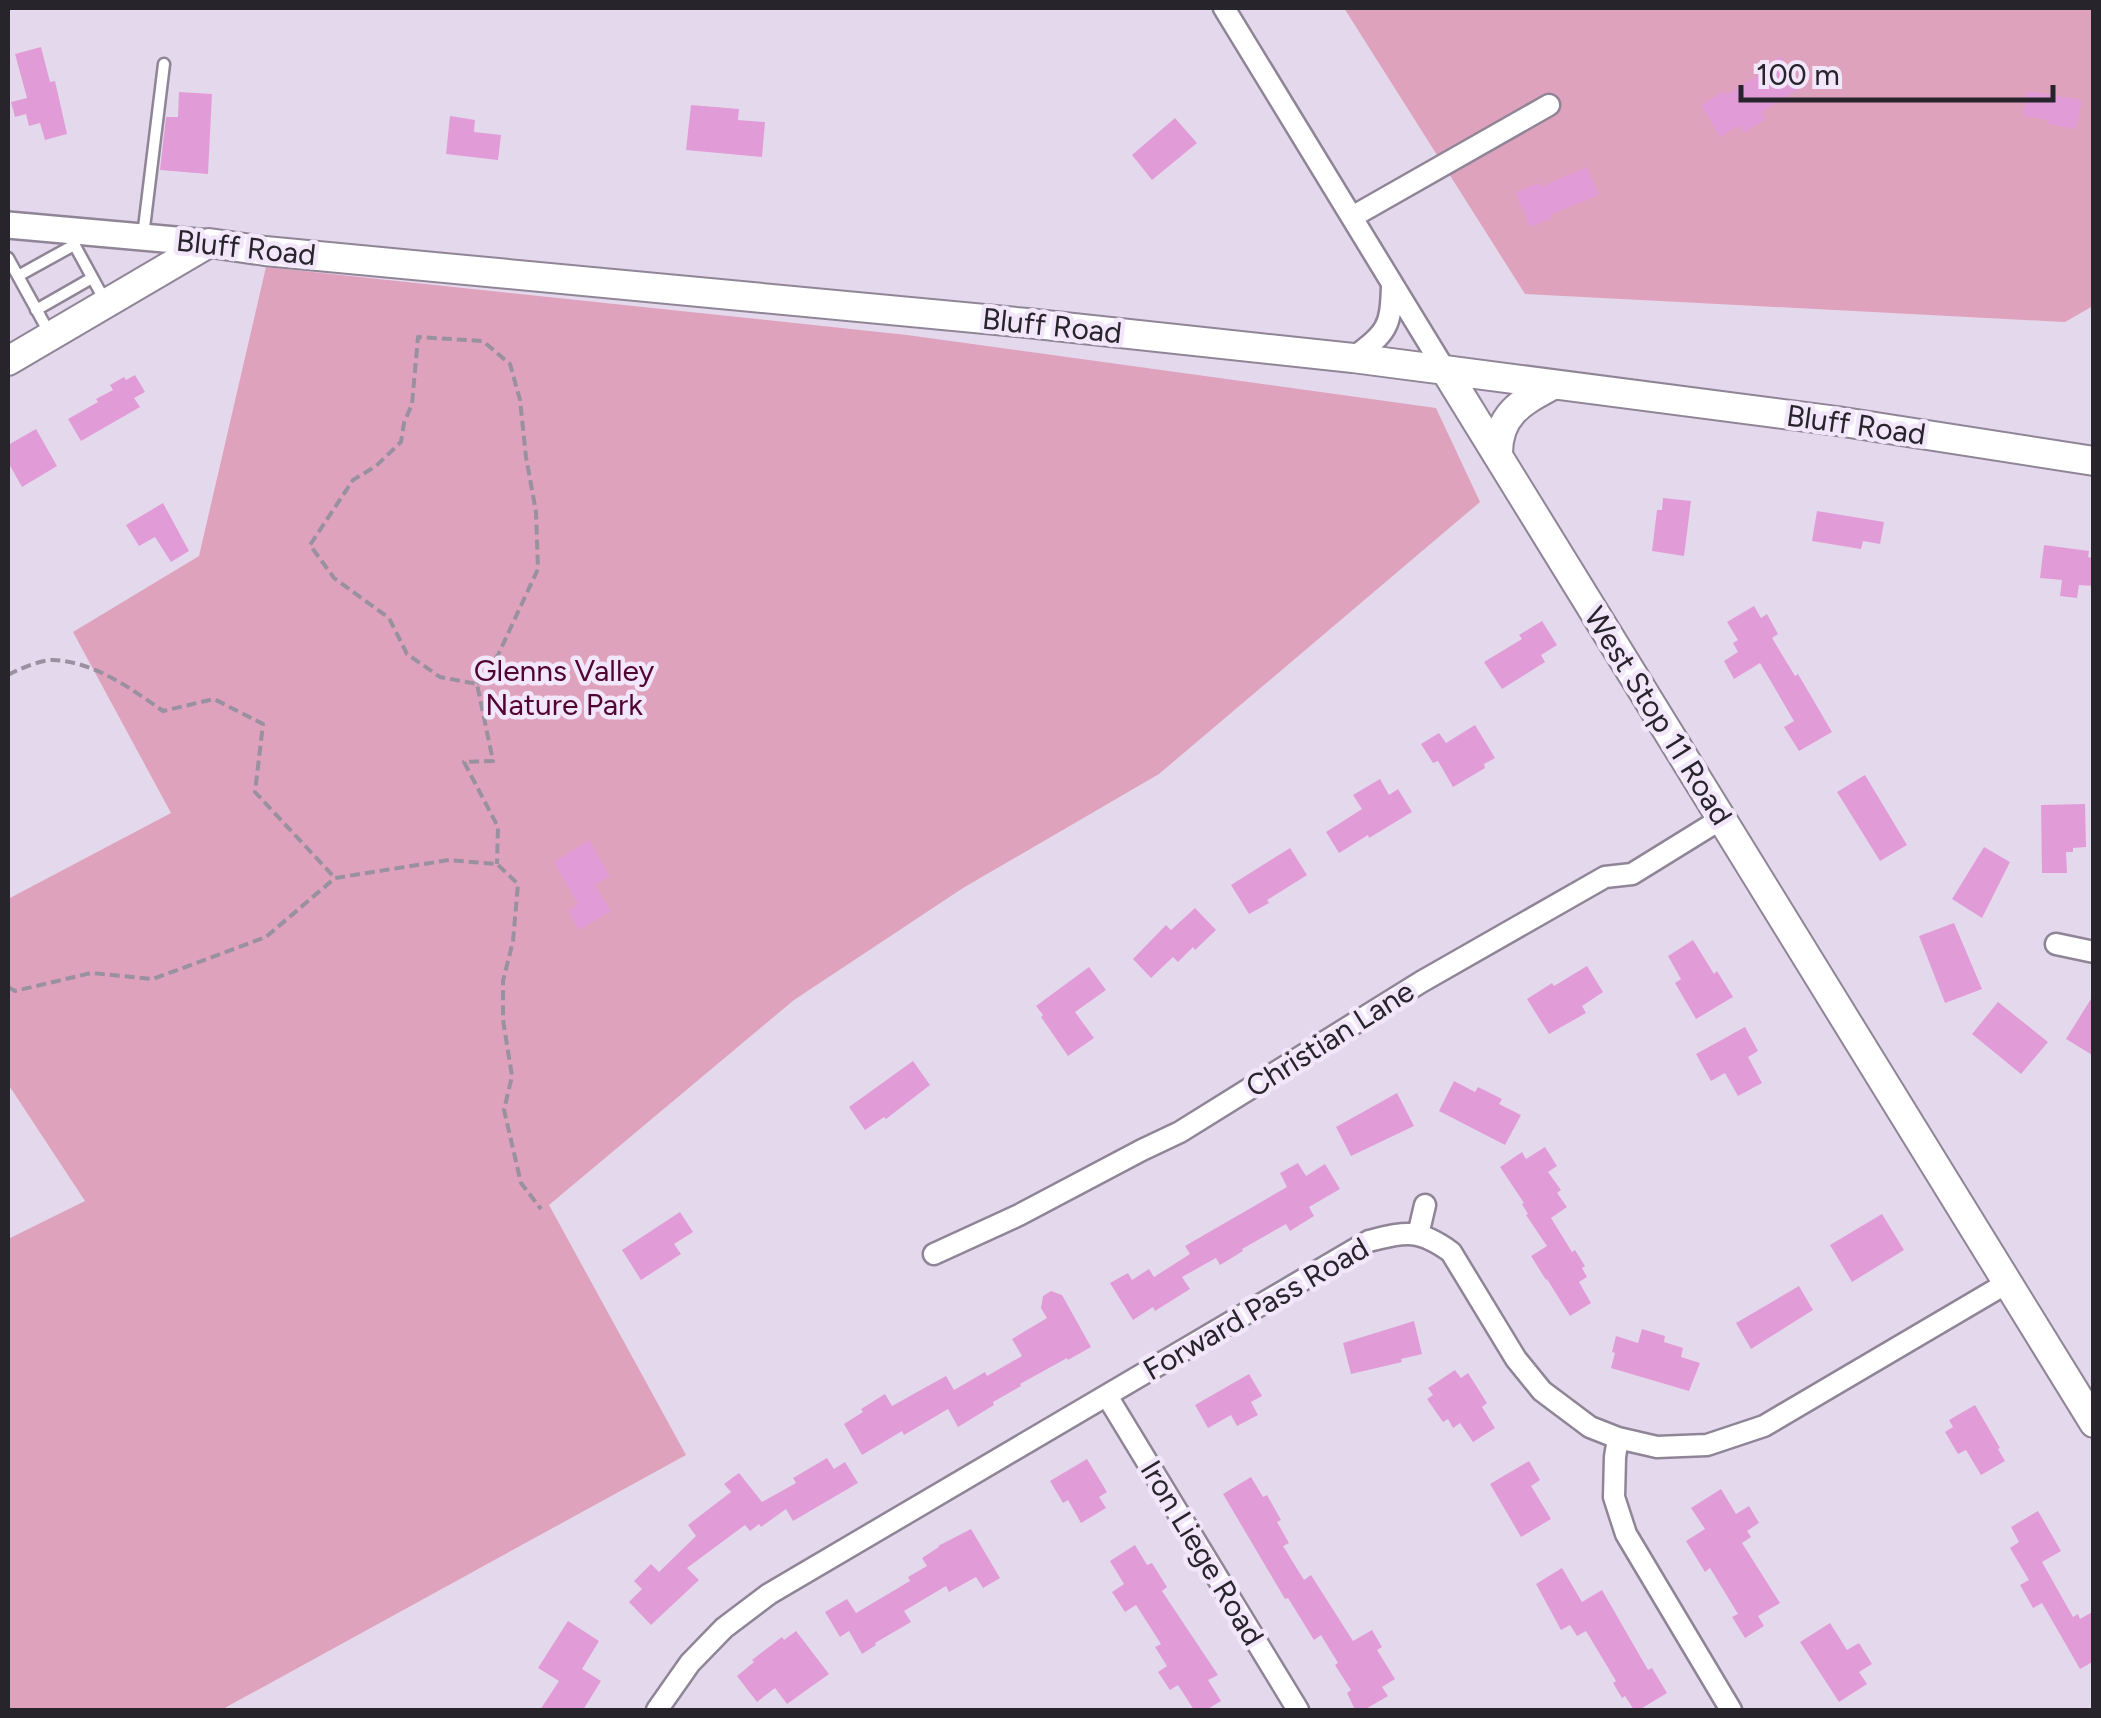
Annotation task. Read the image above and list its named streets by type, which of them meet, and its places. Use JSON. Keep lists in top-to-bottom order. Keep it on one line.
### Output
{"streets":{"main road":["Bluff Road","West Stop 11 Road"],"street":["Christian Lane","Forward Pass Road","Iron Liege Road"]},"crossings":[["Bluff Road","West Stop 11 Road"],["West Stop 11 Road","Christian Lane"],["Forward Pass Road","Iron Liege Road"]],"parks":["Glenns Valley Nature Park"],"scale_bar":"100 m"}
